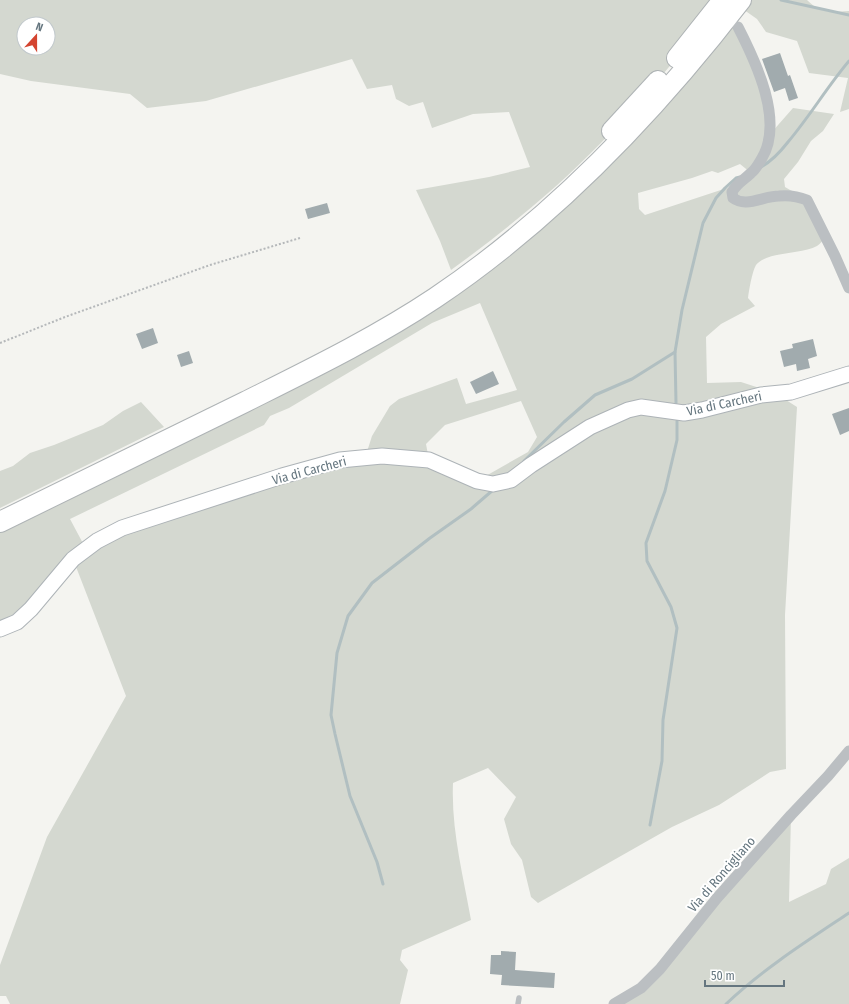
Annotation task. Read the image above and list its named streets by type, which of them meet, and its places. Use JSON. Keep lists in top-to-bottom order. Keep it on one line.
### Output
{"streets":{"street":["Via di Carcheri","Via di Roncigliano"]},"scale_bar":"50 m","north":"top"}
